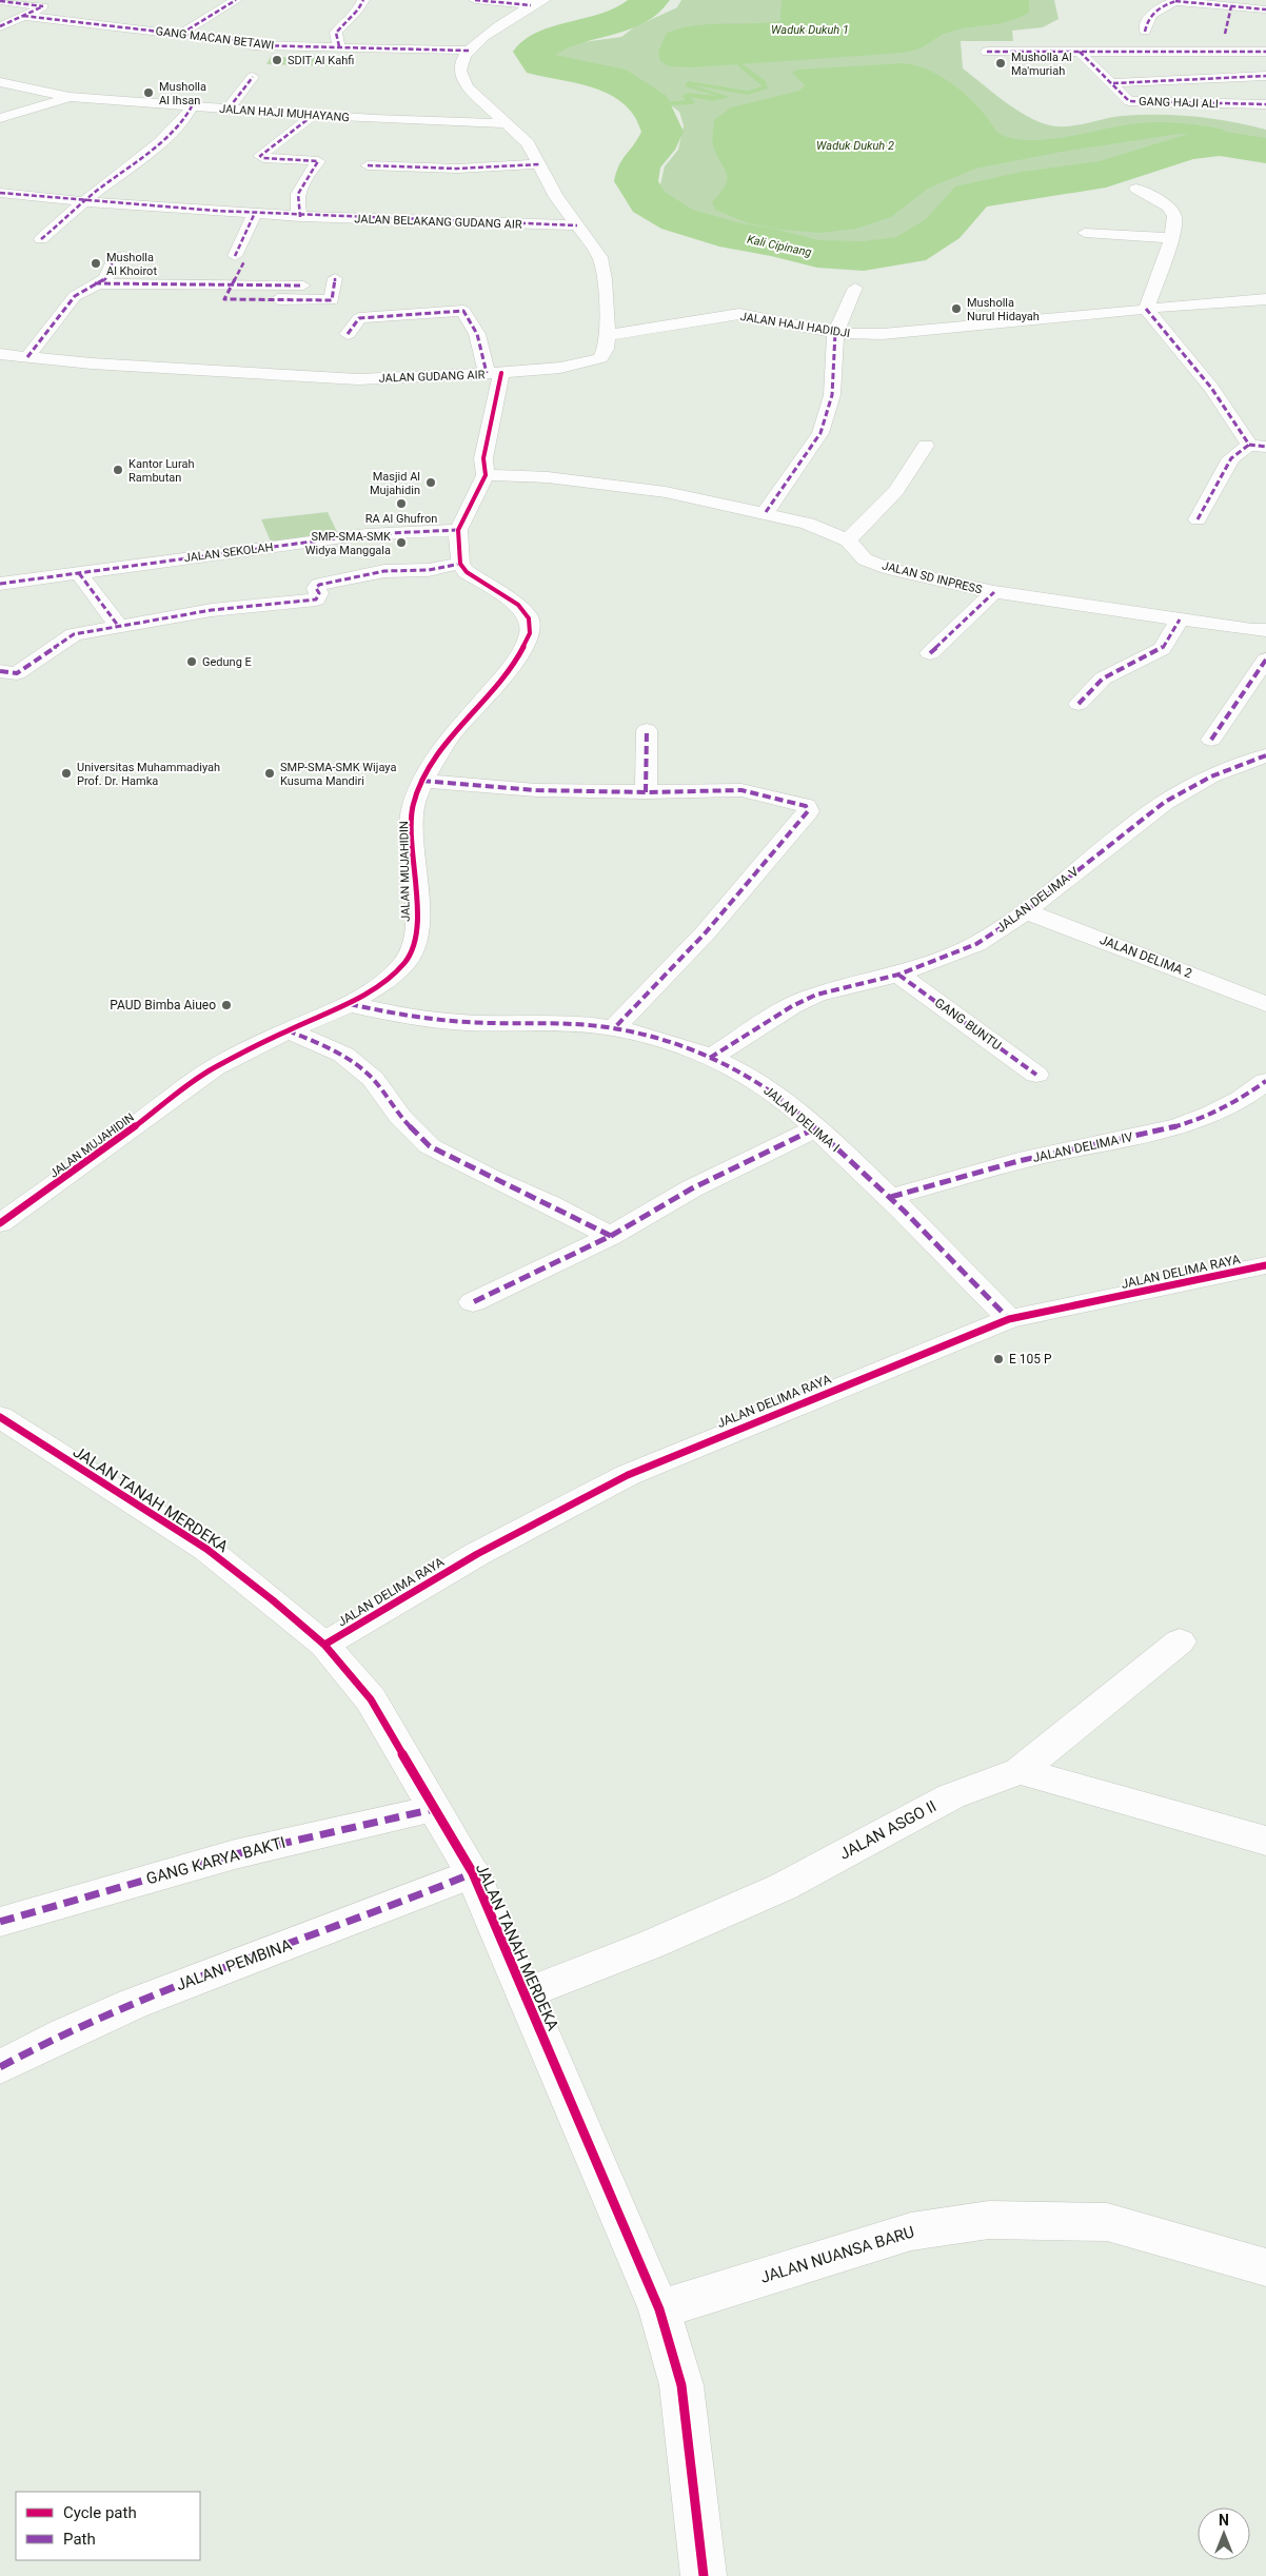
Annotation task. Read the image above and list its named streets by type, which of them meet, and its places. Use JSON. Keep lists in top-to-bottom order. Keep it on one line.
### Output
{"streets":{"street":["GANG MACAN BETAWI","GANG HAJI ALI","JALAN HAJI MUHAYANG","JALAN BELAKANG GUDANG AIR","JALAN HAJI HADIDJI","JALAN GUDANG AIR","JALAN SEKOLAH","JALAN SD INPRESS","JALAN MUJAHIDIN","JALAN DELIMA V","JALAN DELIMA 2","GANG BUNTU","JALAN DELIMA I","JALAN DELIMA IV","JALAN DELIMA RAYA","JALAN TANAH MERDEKA","JALAN ASGO II","GANG KARYA BAKTI","JALAN PEMBINA","JALAN NUANSA BARU"]},"crossings":[["GANG MACAN BETAWI","JALAN GUDANG AIR"],["JALAN HAJI MUHAYANG","JALAN GUDANG AIR"],["JALAN BELAKANG GUDANG AIR","JALAN GUDANG AIR"],["JALAN HAJI HADIDJI","JALAN GUDANG AIR"],["JALAN MUJAHIDIN","JALAN DELIMA I"],["JALAN DELIMA V","JALAN DELIMA 2"],["JALAN DELIMA V","GANG BUNTU"],["JALAN DELIMA V","JALAN DELIMA I"],["JALAN DELIMA I","JALAN DELIMA IV"],["JALAN DELIMA I","JALAN DELIMA RAYA"],["JALAN DELIMA RAYA","JALAN TANAH MERDEKA"],["JALAN TANAH MERDEKA","JALAN ASGO II"],["JALAN TANAH MERDEKA","GANG KARYA BAKTI"],["JALAN TANAH MERDEKA","JALAN PEMBINA"],["JALAN TANAH MERDEKA","JALAN NUANSA BARU"]],"water":["Waduk Dukuh 1","Waduk Dukuh 2","Kali Cipinang"],"places":["SDIT Al Kahfi","Musholla Al Ma'muriah","Musholla Al Ihsan","Musholla Al Khoirot","Musholla Nurul Hidayah","Kantor Lurah Rambutan","Masjid Al Mujahidin","RA Al Ghufron","SMP-SMA-SMK Widya Manggala","Gedung E","Universitas Muhammadiyah Prof. Dr. Hamka","SMP-SMA-SMK Wijaya Kusuma Mandiri","PAUD Bimba Aiueo","E 105 P"],"legend":["Cycle path","Path"],"north":"top"}
